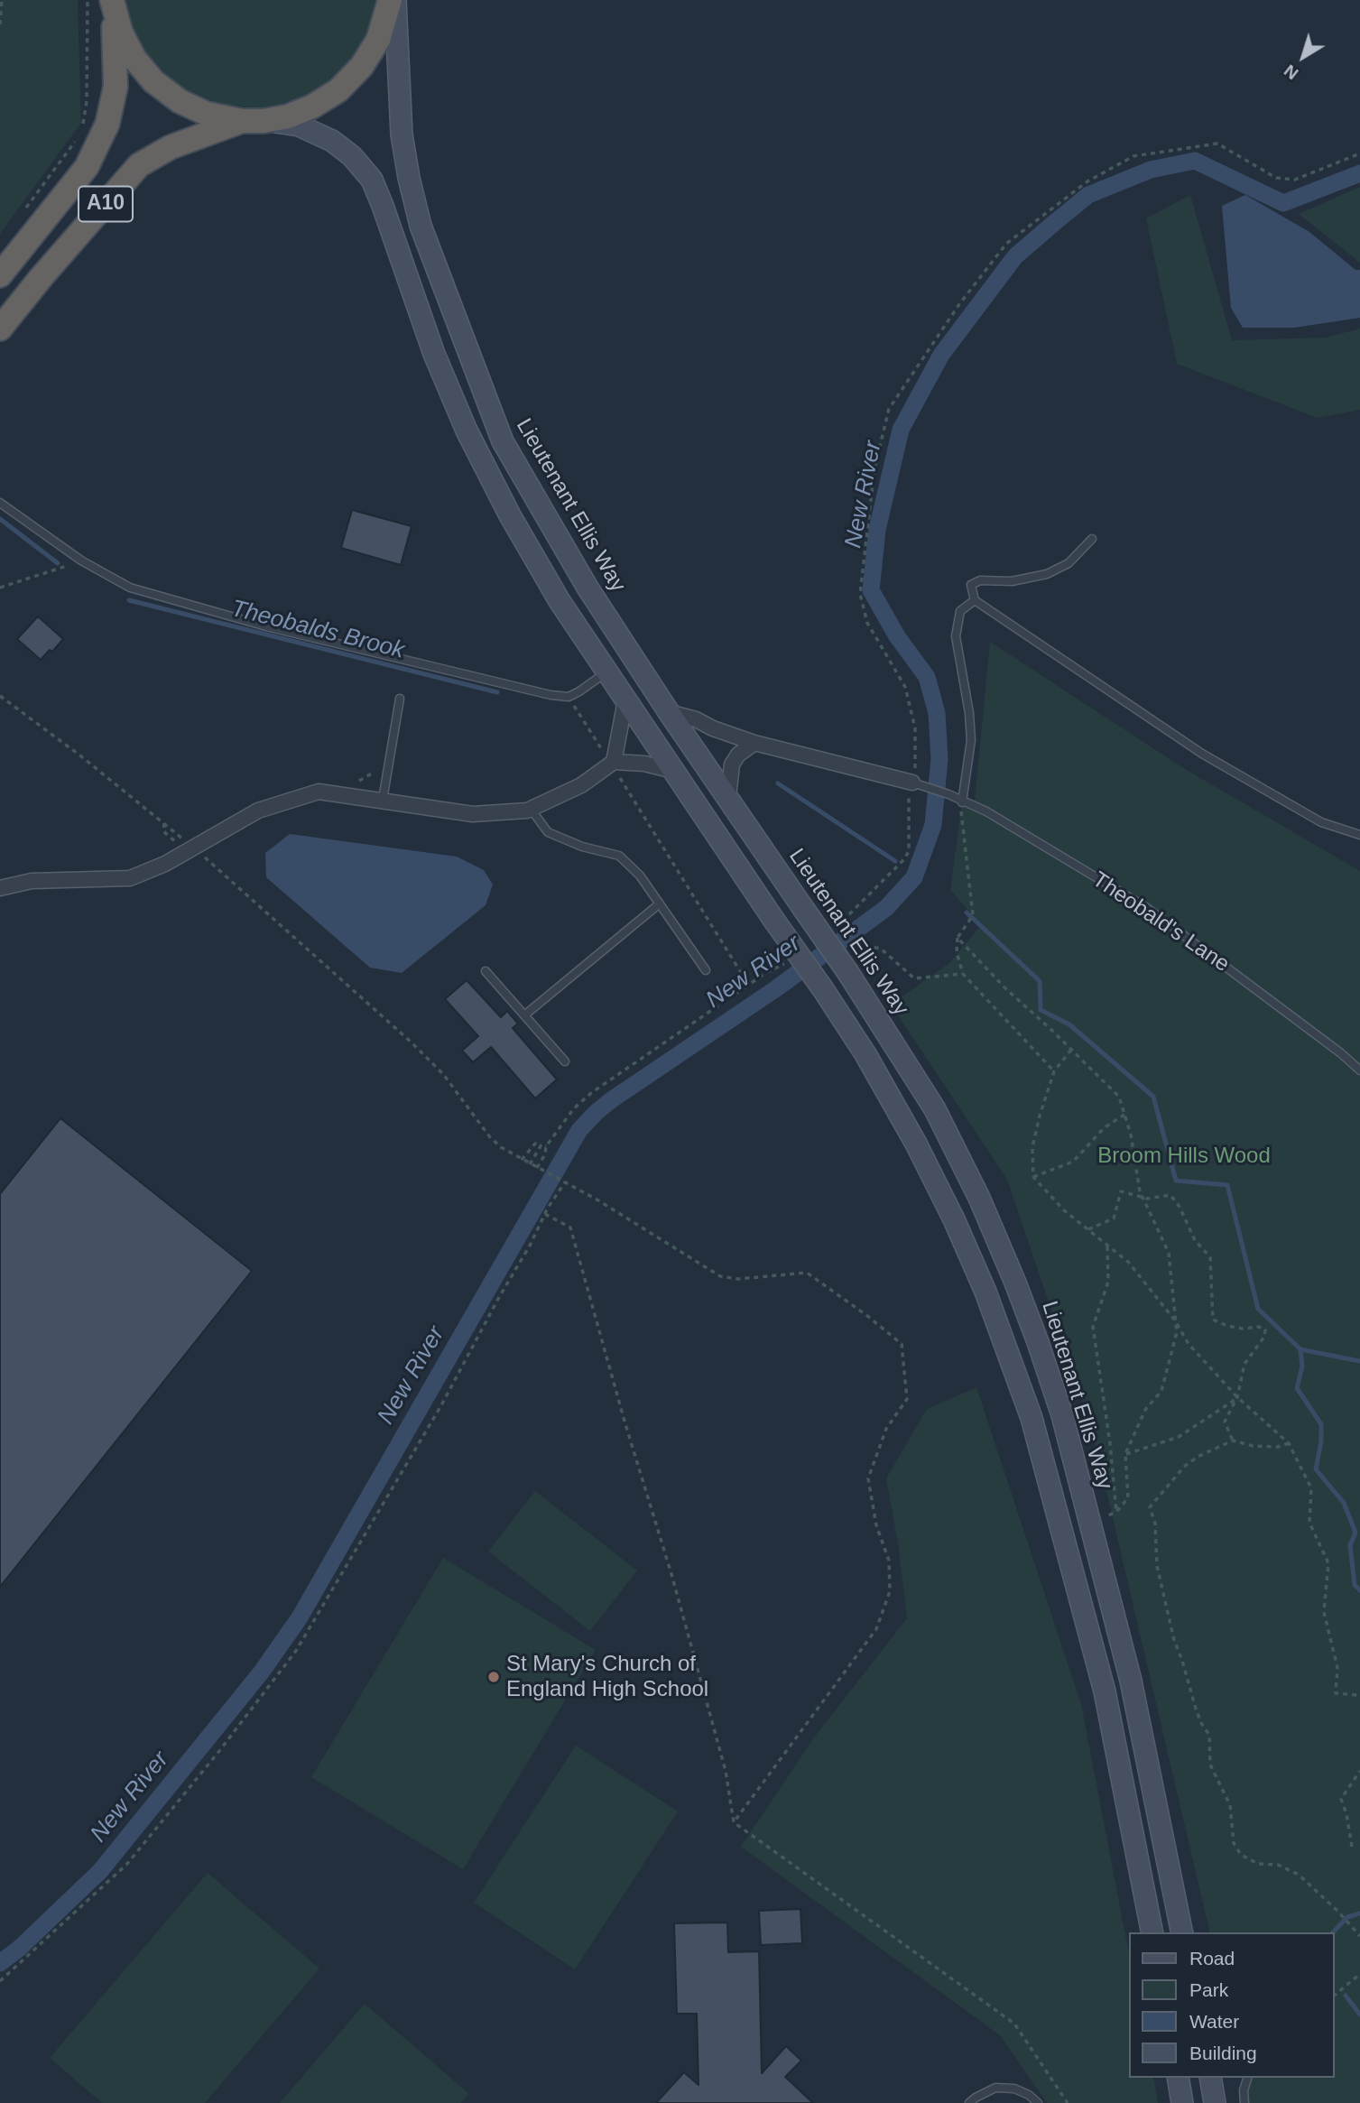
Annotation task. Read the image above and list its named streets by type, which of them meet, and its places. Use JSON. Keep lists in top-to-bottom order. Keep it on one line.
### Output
{"streets":{"highway":["A10"],"main road":["Lieutenant Ellis Way"],"lane":["Theobald's Lane"]},"water":["New River","Theobalds Brook"],"parks":["Broom Hills Wood"],"places":["St Mary's Church of England High School"],"legend":["Road","Park","Water","Building"],"north":"bottom left"}
